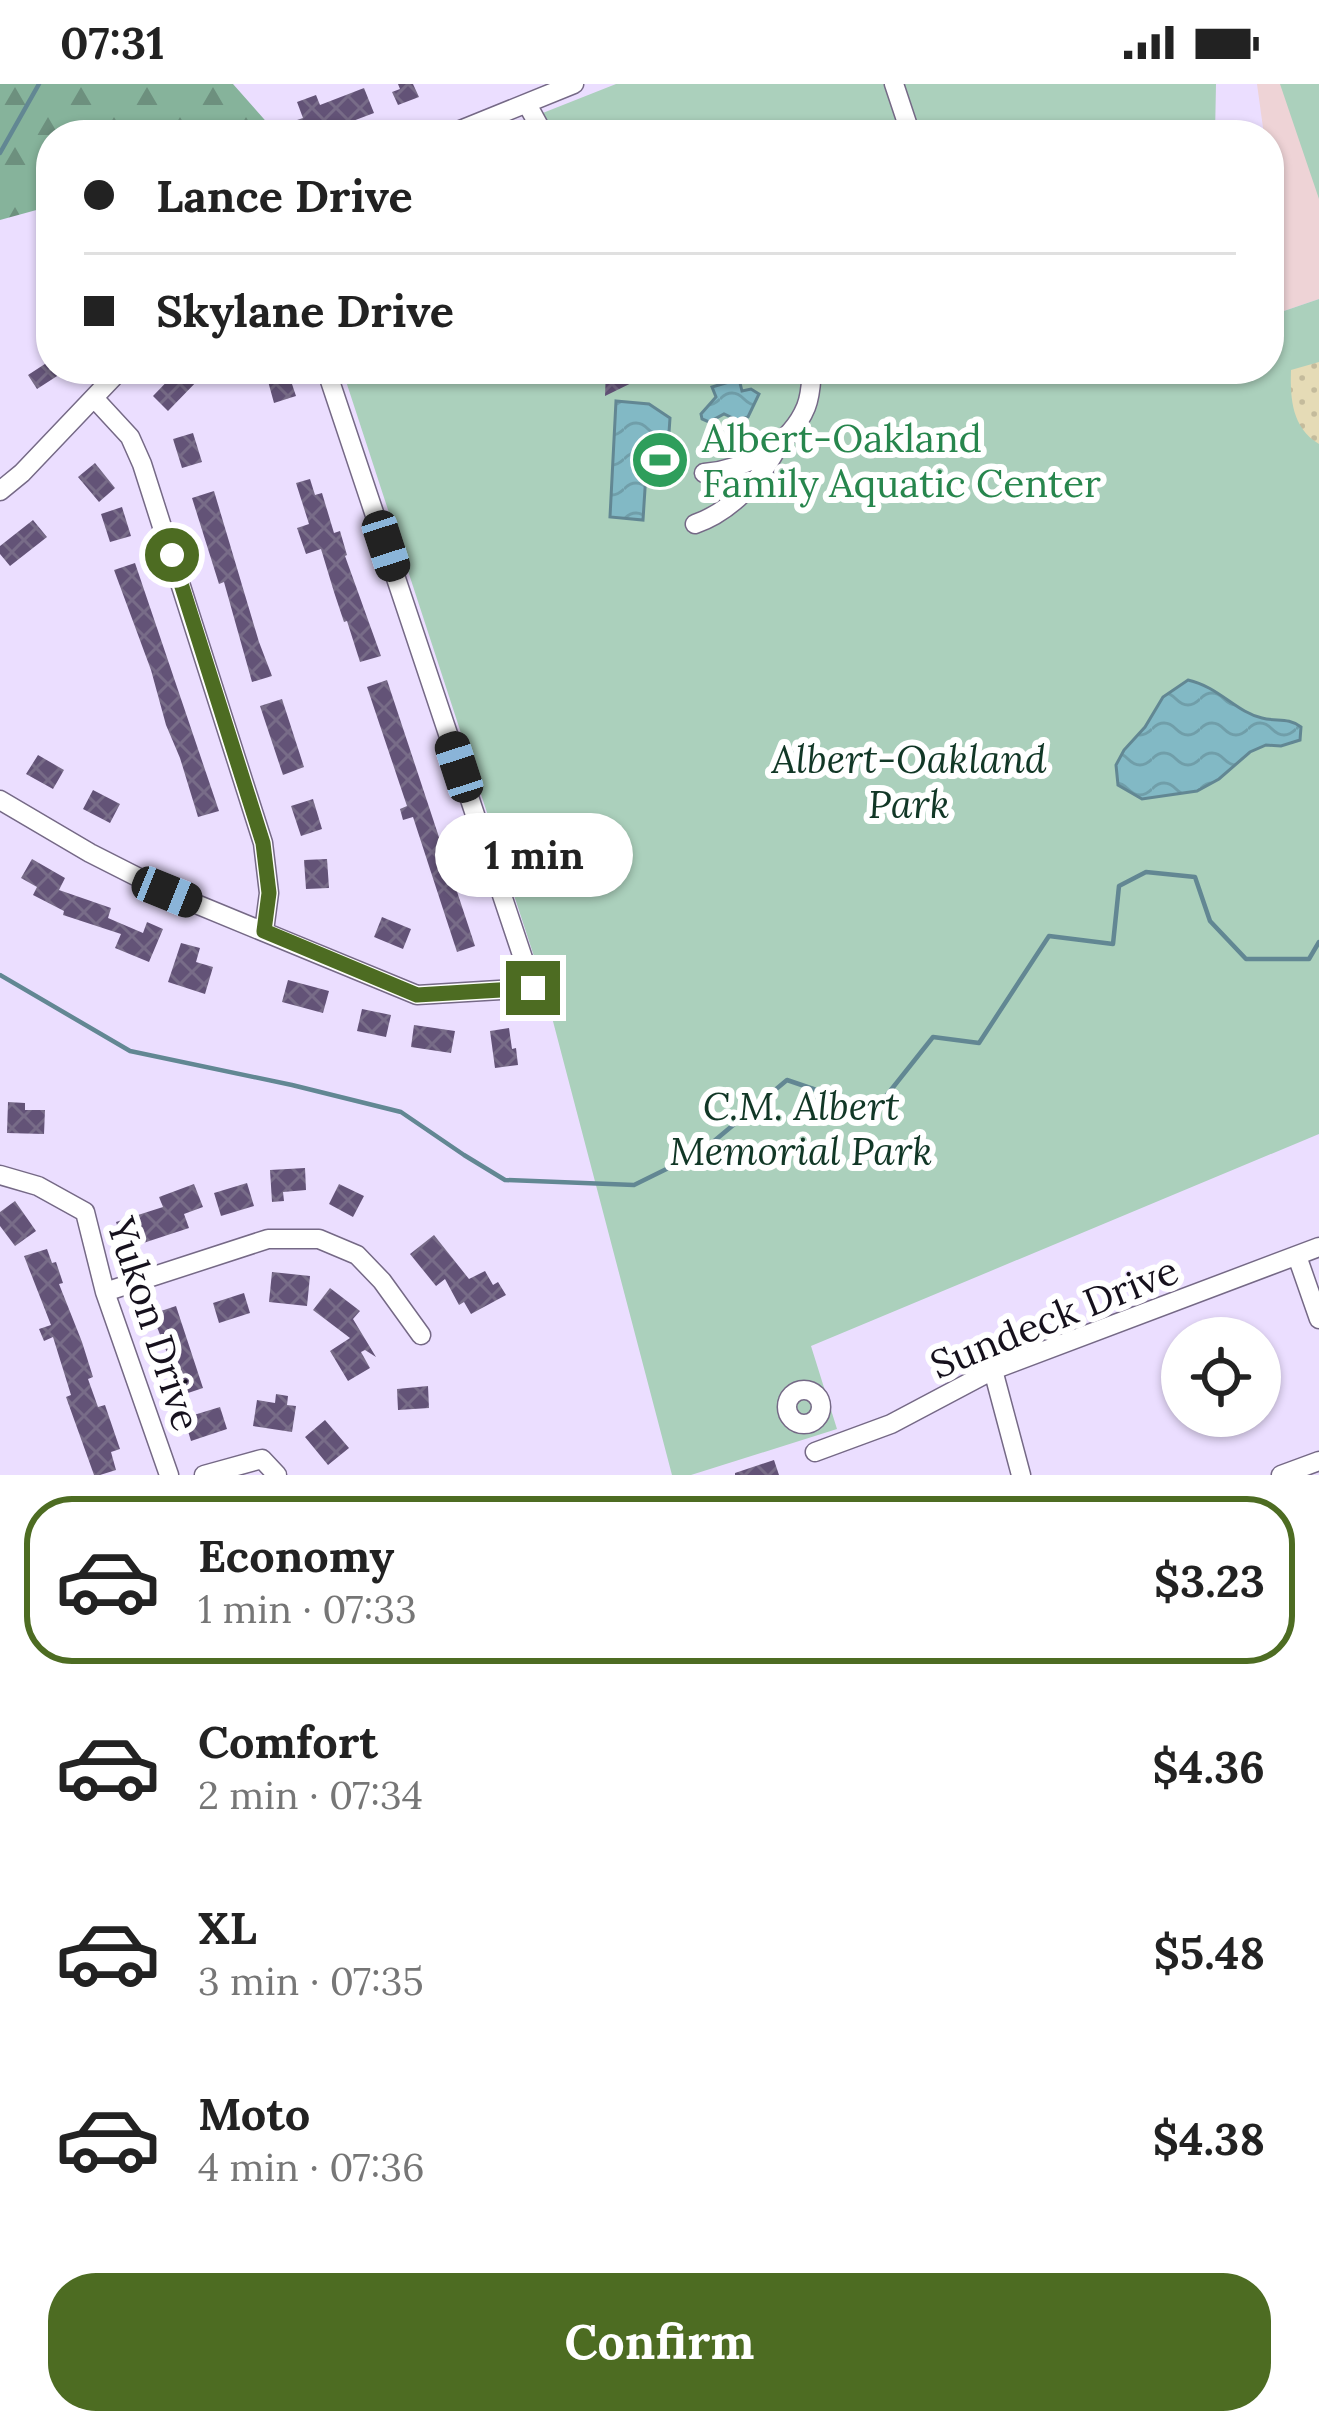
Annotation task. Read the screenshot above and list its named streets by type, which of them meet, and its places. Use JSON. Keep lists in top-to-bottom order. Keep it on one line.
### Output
{"streets":{"street":["Sundeck Drive","Yukon Drive"]},"parks":["Albert-Oakland Park","C.M. Albert Memorial Park"],"places":{"sports":["Albert-Oakland Family Aquatic Center"]},"page":{"status":"07:31","banner":["Lance Drive","Skylane Drive"],"bubble":"1 min","list":[{"name":"Economy","note":"1 min · 07:33","value":"$3.23"},{"name":"Comfort","note":"2 min · 07:34","value":"$4.36"},{"name":"XL","note":"3 min · 07:35","value":"$5.48"},{"name":"Moto","note":"4 min · 07:36","value":"$4.38"}],"buttons":"Confirm"}}
